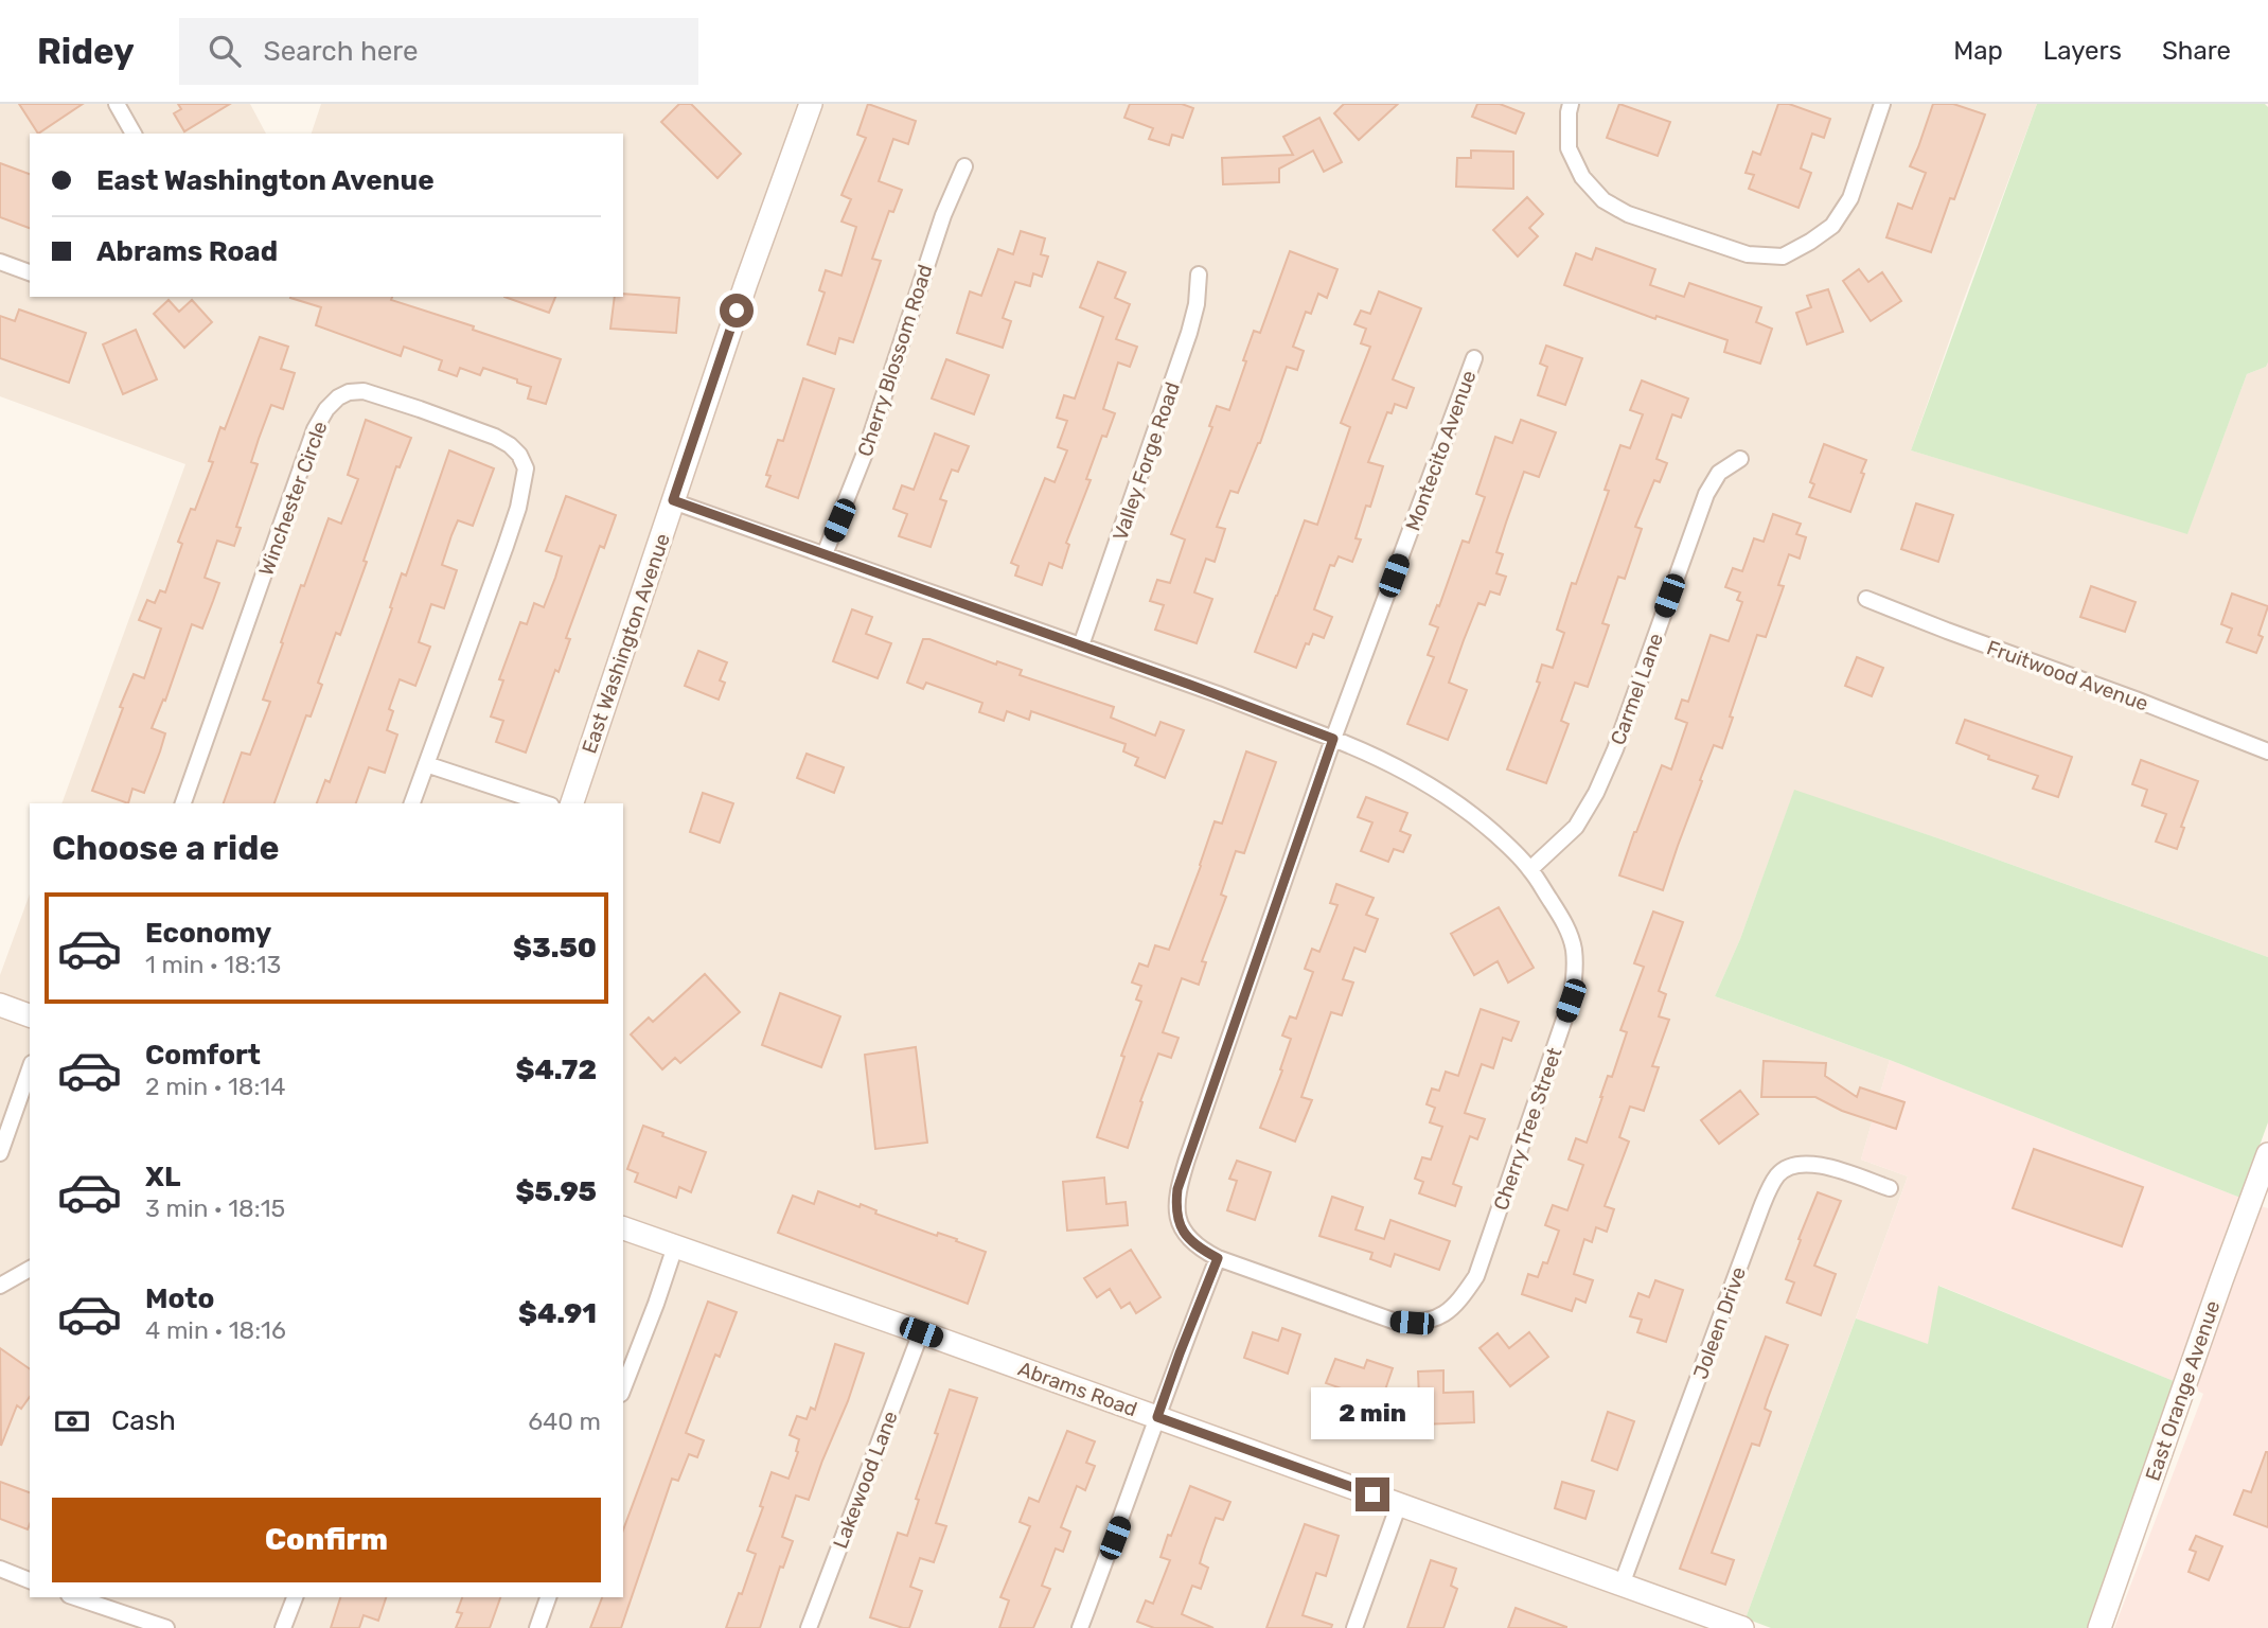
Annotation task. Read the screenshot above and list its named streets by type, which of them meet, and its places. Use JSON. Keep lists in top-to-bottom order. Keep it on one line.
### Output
{"streets":{"street":["Cherry Blossom Road","Montecito Avenue","Valley Forge Road","Winchester Circle","East Washington Avenue","Fruitwood Avenue","Carmel Lane","Cherry Tree Street","Joleen Drive","Abrams Road","East Orange Avenue","Lakewood Lane"]},"crossings":[["Cherry Blossom Road","Cherry Tree Street"],["Montecito Avenue","Cherry Tree Street"],["Valley Forge Road","Cherry Tree Street"],["East Washington Avenue","Cherry Tree Street"],["Carmel Lane","Cherry Tree Street"],["Joleen Drive","Abrams Road"],["Abrams Road","Lakewood Lane"]],"page":{"header":"Ridey","search":"Search here","nav":["Map","Layers","Share"],"banner":["East Washington Avenue","Abrams Road"],"heading":"Choose a ride","list":[{"name":"Economy","note":"1 min · 18:13","value":"$3.50"},{"name":"Comfort","note":"2 min · 18:14","value":"$4.72"},{"name":"XL","note":"3 min · 18:15","value":"$5.95"},{"name":"Moto","note":"4 min · 18:16","value":"$4.91"}],"pay":["Cash","640 m"],"bubble":"2 min","buttons":"Confirm"}}
